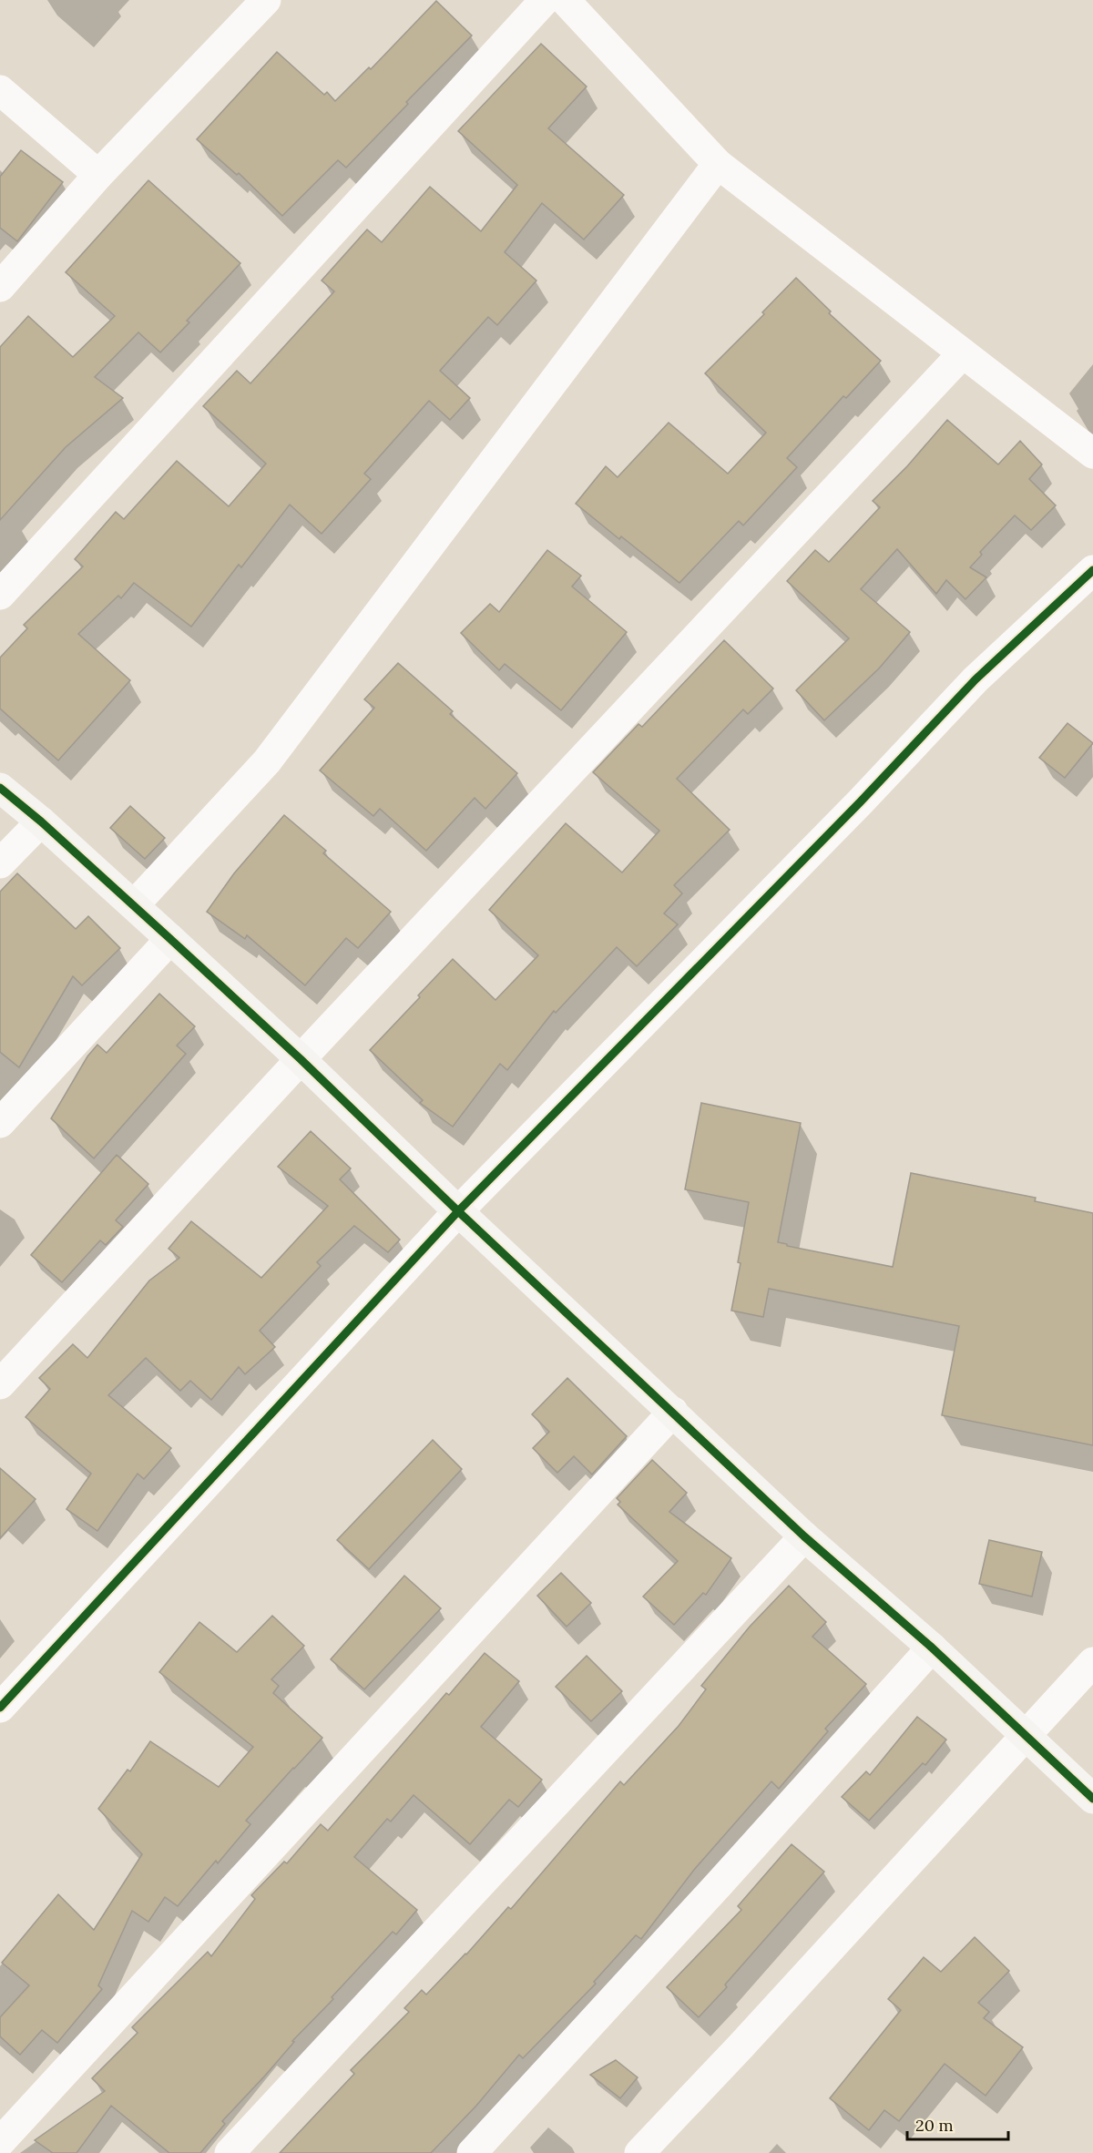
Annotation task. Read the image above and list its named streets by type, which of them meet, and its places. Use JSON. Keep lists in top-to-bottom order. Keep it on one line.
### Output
{"scale_bar":"20 m"}
